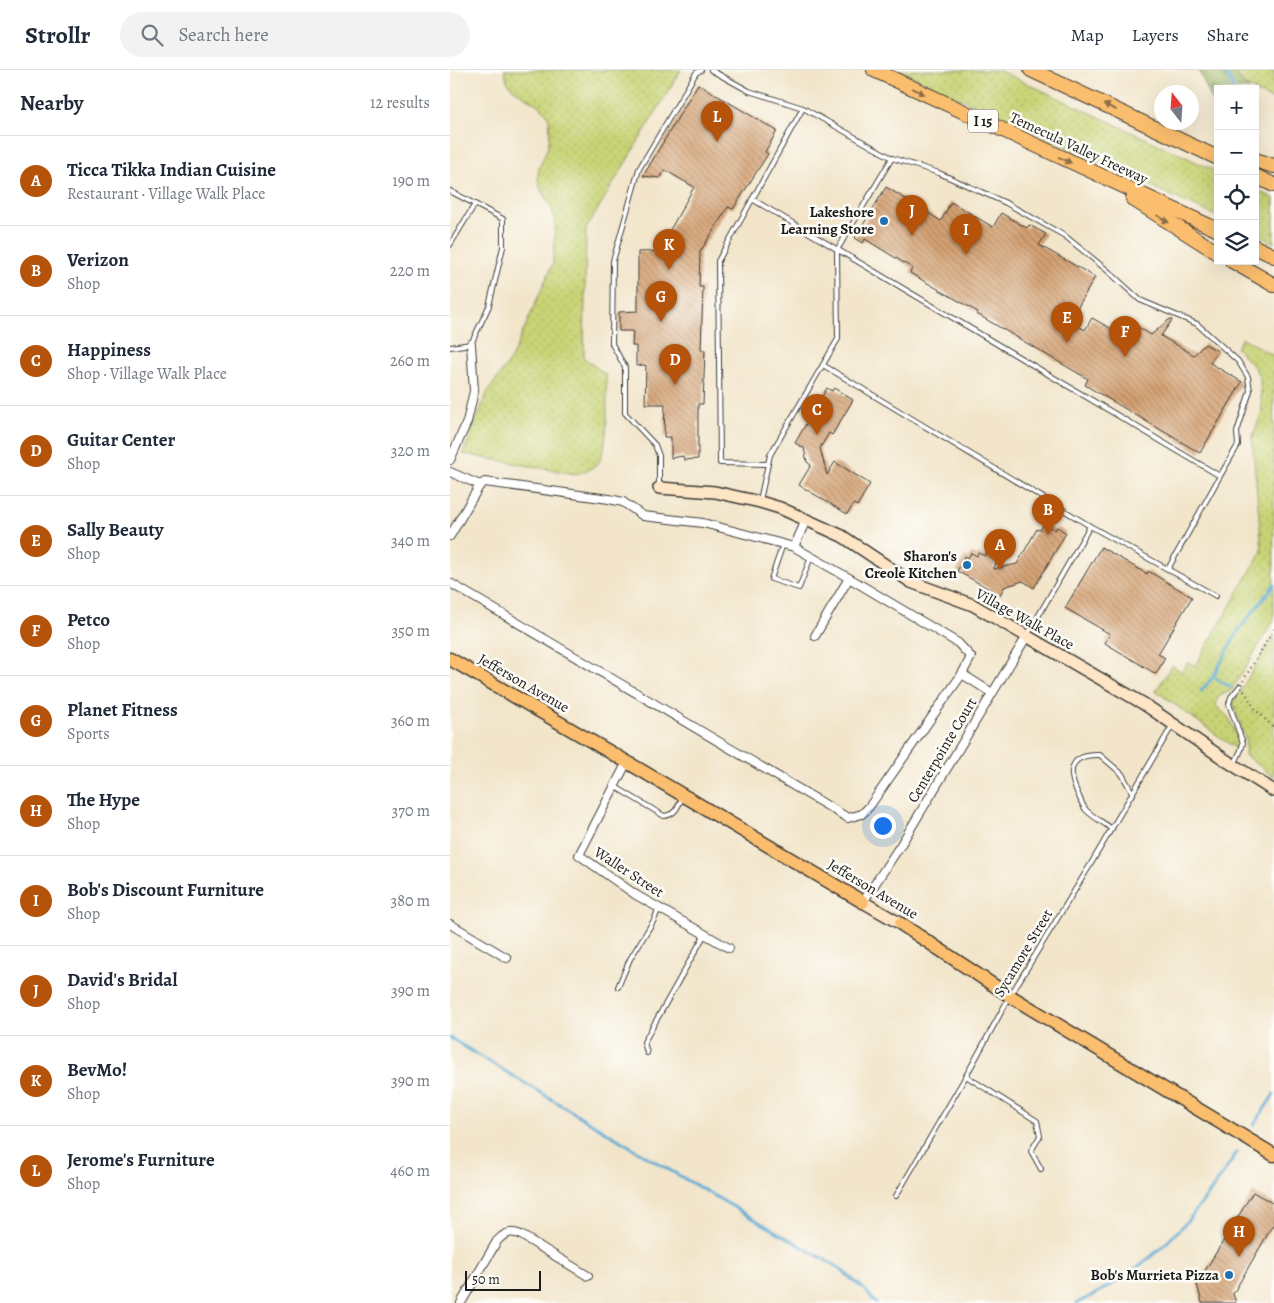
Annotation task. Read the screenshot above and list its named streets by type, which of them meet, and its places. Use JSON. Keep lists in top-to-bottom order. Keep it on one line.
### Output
{"streets":{"highway":["I 15","Temecula Valley Freeway"],"main road":["Jefferson Avenue"],"street":["Village Walk Place","Centerpointe Court","Waller Street"],"lane":["Sycamore Street"]},"crossings":[["Village Walk Place","Centerpointe Court"],["Village Walk Place","Sycamore Street"],["Jefferson Avenue","Centerpointe Court"],["Jefferson Avenue","Waller Street"],["Jefferson Avenue","Sycamore Street"]],"places":["Lakeshore Learning Store","Sharon's Creole Kitchen","Bob's Murrieta Pizza"],"scale_bar":"50 m","north":"top","page":{"header":"Strollr","search":"Search here","nav":["Map","Layers","Share"],"heading":["Nearby","12 results"],"map_buttons":["+","−"],"pins":["L","J","I","K","G","E","F","D","C","B","A","H"],"list":[{"mark":"A","name":"Ticca Tikka Indian Cuisine","note":"Restaurant · Village Walk Place","value":"190 m"},{"mark":"B","name":"Verizon","note":"Shop","value":"220 m"},{"mark":"C","name":"Happiness","note":"Shop · Village Walk Place","value":"260 m"},{"mark":"D","name":"Guitar Center","note":"Shop","value":"320 m"},{"mark":"E","name":"Sally Beauty","note":"Shop","value":"340 m"},{"mark":"F","name":"Petco","note":"Shop","value":"350 m"},{"mark":"G","name":"Planet Fitness","note":"Sports","value":"360 m"},{"mark":"H","name":"The Hype","note":"Shop","value":"370 m"},{"mark":"I","name":"Bob's Discount Furniture","note":"Shop","value":"380 m"},{"mark":"J","name":"David's Bridal","note":"Shop","value":"390 m"},{"mark":"K","name":"BevMo!","note":"Shop","value":"390 m"},{"mark":"L","name":"Jerome's Furniture","note":"Shop","value":"460 m"}],"scale":"50 m"}}
